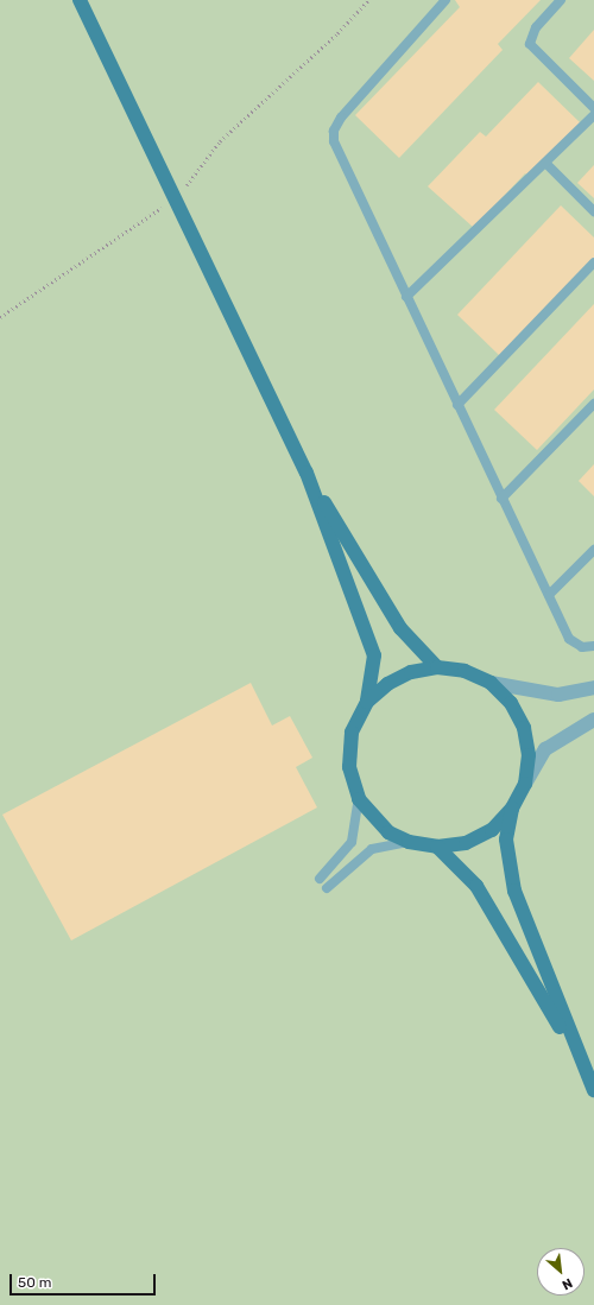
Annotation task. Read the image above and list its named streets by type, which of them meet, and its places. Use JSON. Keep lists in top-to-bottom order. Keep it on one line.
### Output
{"scale_bar":"50 m","north":"bottom right"}
